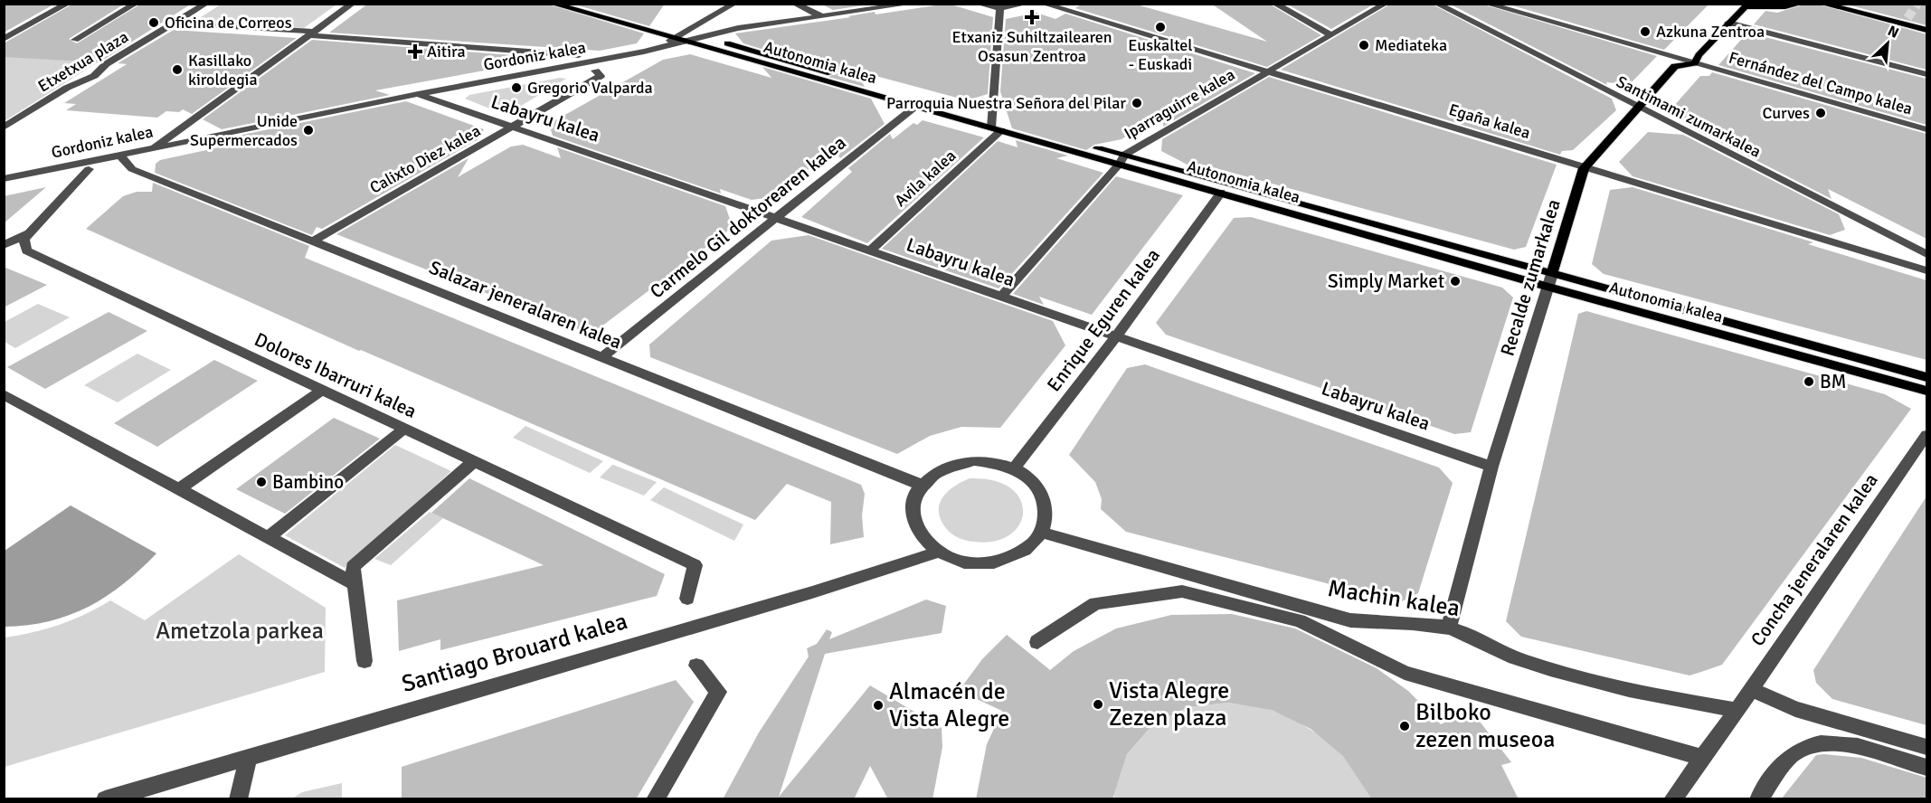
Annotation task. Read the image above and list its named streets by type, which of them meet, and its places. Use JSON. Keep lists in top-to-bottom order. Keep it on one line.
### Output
{"streets":{"main road":["Autonomia kalea","Recalde zumarkalea"],"street":["Gordoniz kalea","Etxetxua plaza","Fernández del Campo kalea","Iparraguirre kalea","Santimami zumarkalea","Labayru kalea","Egaña kalea","Calixto Diez kalea","Avila kalea","Carmelo Gil doktorearen kalea","Salazar jeneralaren kalea","Enrique Eguren kalea","Dolores Ibarruri kalea","Concha jeneralaren kalea","Machin kalea","Santiago Brouard kalea"]},"crossings":[["Gordoniz kalea","Autonomia kalea"],["Gordoniz kalea","Labayru kalea"],["Gordoniz kalea","Salazar jeneralaren kalea"],["Autonomia kalea","Iparraguirre kalea"],["Autonomia kalea","Avila kalea"],["Autonomia kalea","Carmelo Gil doktorearen kalea"],["Autonomia kalea","Recalde zumarkalea"],["Autonomia kalea","Enrique Eguren kalea"],["Fernández del Campo kalea","Recalde zumarkalea"],["Iparraguirre kalea","Labayru kalea"],["Iparraguirre kalea","Egaña kalea"],["Santimami zumarkalea","Recalde zumarkalea"],["Labayru kalea","Calixto Diez kalea"],["Labayru kalea","Avila kalea"],["Labayru kalea","Carmelo Gil doktorearen kalea"],["Labayru kalea","Recalde zumarkalea"],["Labayru kalea","Enrique Eguren kalea"],["Egaña kalea","Recalde zumarkalea"],["Calixto Diez kalea","Salazar jeneralaren kalea"],["Carmelo Gil doktorearen kalea","Salazar jeneralaren kalea"],["Recalde zumarkalea","Machin kalea"],["Salazar jeneralaren kalea","Enrique Eguren kalea"],["Salazar jeneralaren kalea","Machin kalea"],["Salazar jeneralaren kalea","Santiago Brouard kalea"],["Enrique Eguren kalea","Machin kalea"],["Enrique Eguren kalea","Santiago Brouard kalea"],["Concha jeneralaren kalea","Machin kalea"],["Machin kalea","Santiago Brouard kalea"]],"parks":["Ametzola parkea"],"places":{"health":["Etxaniz Suhiltzailearen Osasun Zentroa","Aitira"],"other":["Oficina de Correos","Euskaltel - Euskadi","Azkuna Zentroa","Mediateka","Kasillako kiroldegia","Gregorio Valparda","Parroquia Nuestra Señora del Pilar","Curves","Unide Supermercados","Simply Market","BM","Bambino","Vista Alegre Zezen plaza","Almacén de Vista Alegre","Bilboko zezen museoa"]},"north":"top right"}
